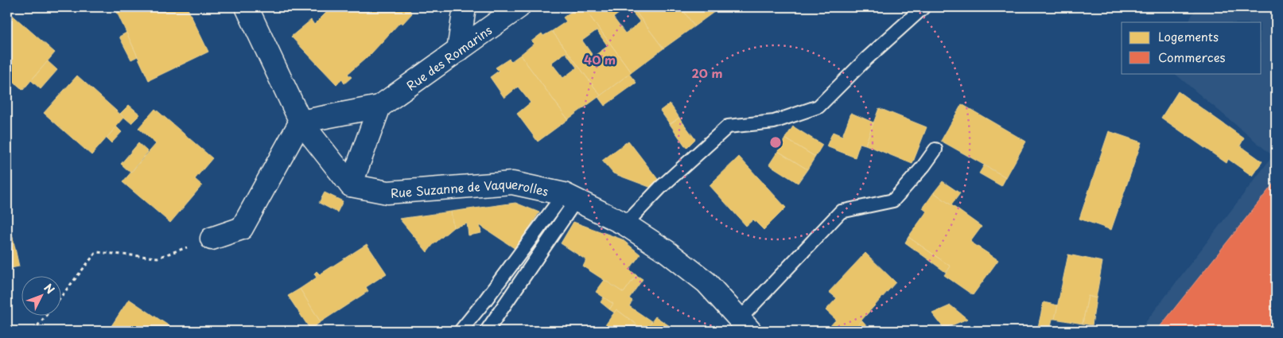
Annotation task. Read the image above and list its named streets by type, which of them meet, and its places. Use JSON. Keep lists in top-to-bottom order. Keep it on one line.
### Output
{"streets":{"street":["Rue des Romarins","Rue Suzanne de Vaquerolles"]},"legend":["Logements","Commerces"],"north":"top right","rings":["40 m","20 m"]}
